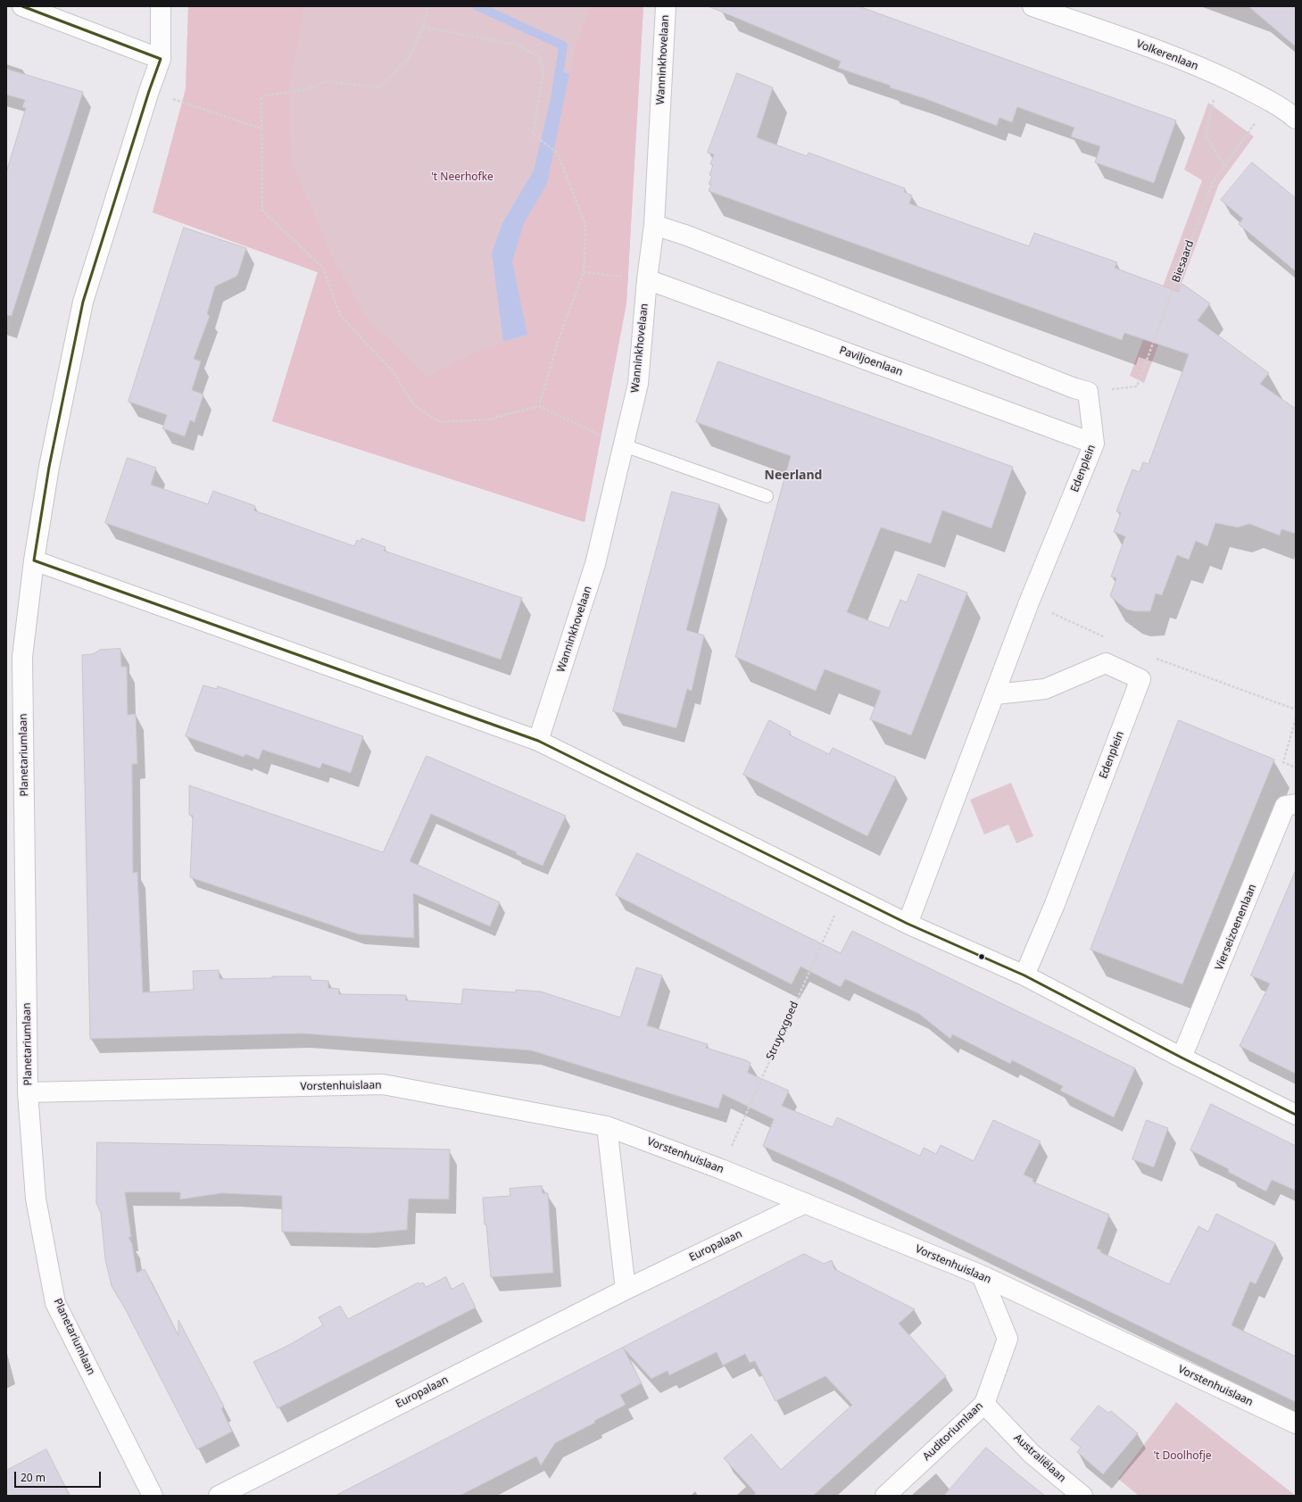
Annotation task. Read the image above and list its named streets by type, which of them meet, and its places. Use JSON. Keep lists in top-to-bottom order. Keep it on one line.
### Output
{"streets":{"street":["Volkerenlaan","Wanninkhovelaan","Paviljoenlaan","Edenplein","Planetariumlaan","Vierseizoenenlaan","Vorstenhuislaan","Europalaan","Auditoriumlaan","Australiëlaan"],"path":["Biesaard","Struycxgoed"]},"crossings":[["Volkerenlaan","Biesaard"],["Wanninkhovelaan","Paviljoenlaan"],["Biesaard","Edenplein"],["Paviljoenlaan","Edenplein"],["Planetariumlaan","Vorstenhuislaan"],["Struycxgoed","Vorstenhuislaan"],["Vorstenhuislaan","Europalaan"],["Vorstenhuislaan","Auditoriumlaan"],["Auditoriumlaan","Australiëlaan"]],"districts":["Neerland"],"parks":["'t Neerhofke","'t Doolhofje"],"scale_bar":"20 m"}
